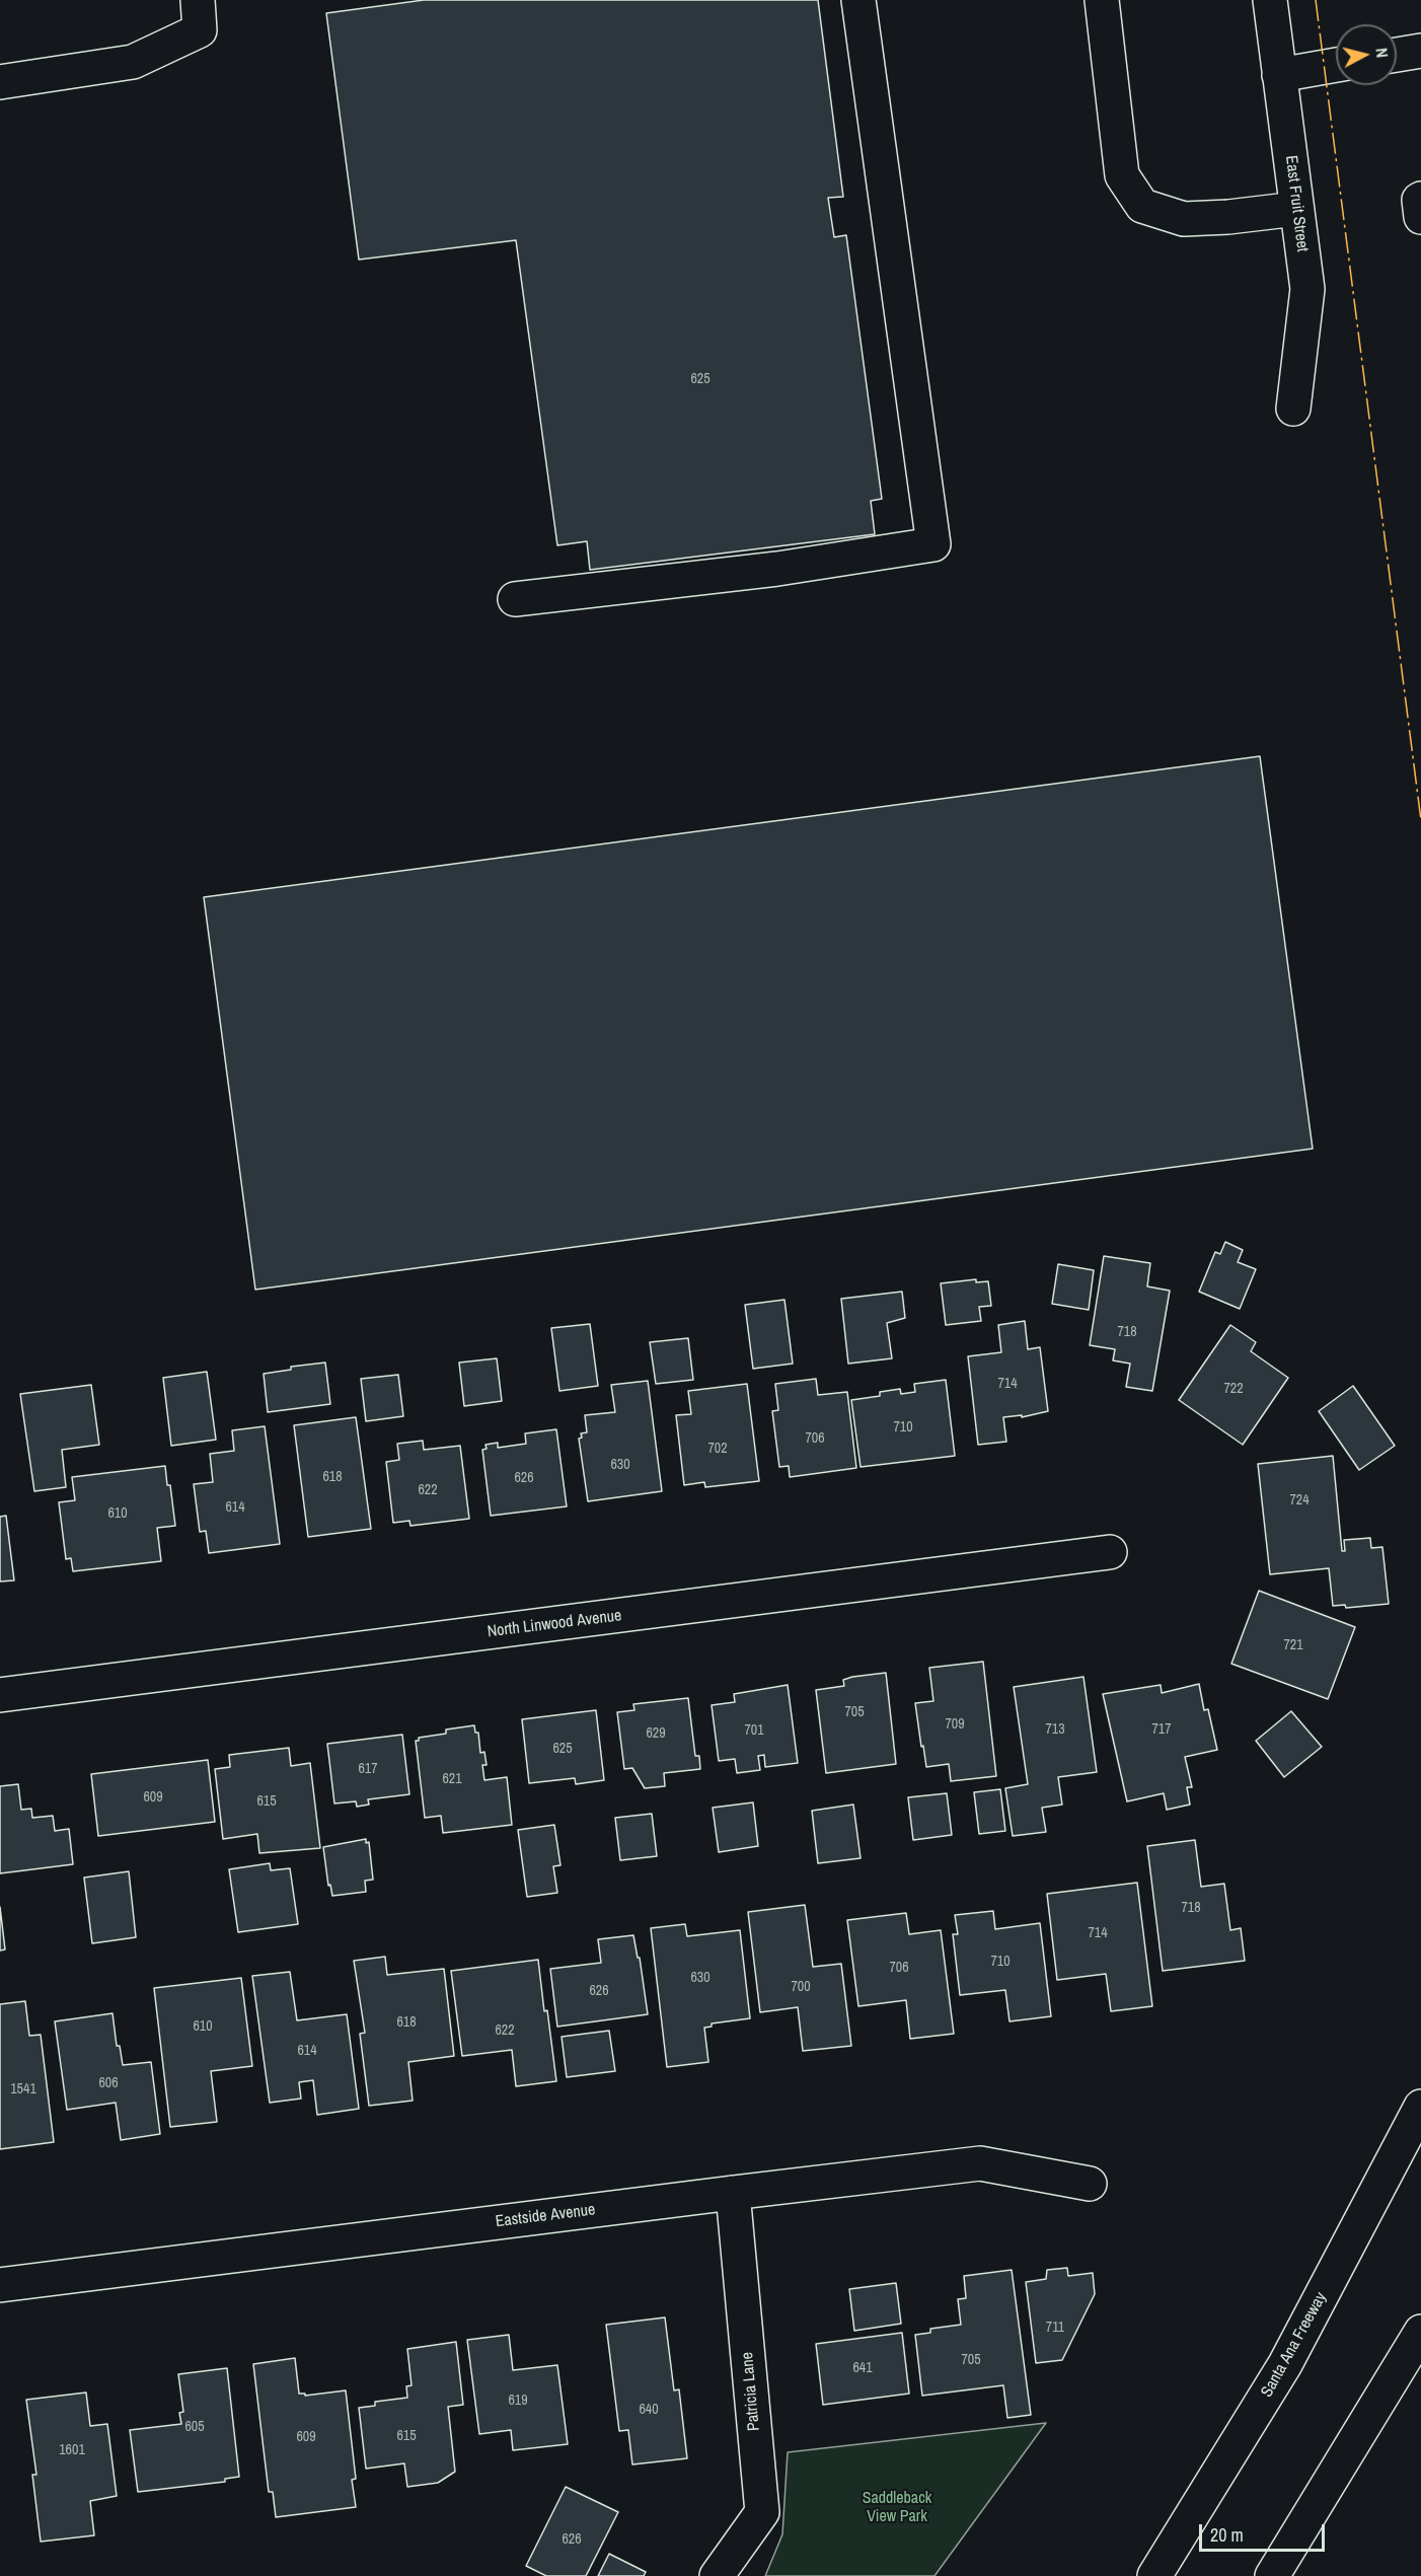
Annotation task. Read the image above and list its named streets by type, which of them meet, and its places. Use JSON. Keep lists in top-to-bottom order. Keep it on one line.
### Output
{"streets":{"main road":["East Fruit Street","North Linwood Avenue","Eastside Avenue","Santa Ana Freeway","Patricia Lane"]},"crossings":[["Eastside Avenue","Patricia Lane"]],"parks":["Saddleback View Park"],"house_numbers":["625","718","714","722","710","706","702","630","618","626","622","724","614","610","721","705","709","713","717","701","629","625","617","621","609","615","718","714","710","706","630","700","626","618","610","622","614","606","1541","711","705","641","619","640","605","615","609","1601","626"],"scale_bar":"20 m","north":"right"}
